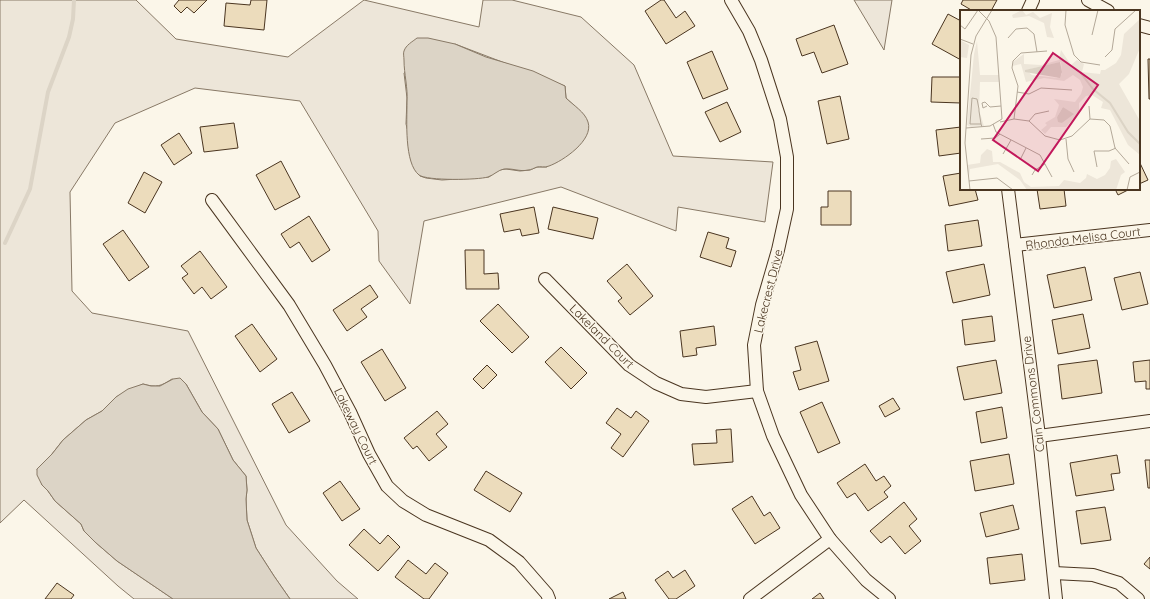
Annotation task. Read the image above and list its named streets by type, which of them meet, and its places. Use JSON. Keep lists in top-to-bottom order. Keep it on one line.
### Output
{"streets":{"street":["Rhonda Melisa Court","Lakecrest Drive","Lakeland Court","Cain Commons Drive","Lakeway Court"]},"crossings":[["Rhonda Melisa Court","Cain Commons Drive"],["Lakecrest Drive","Lakeland Court"]]}
